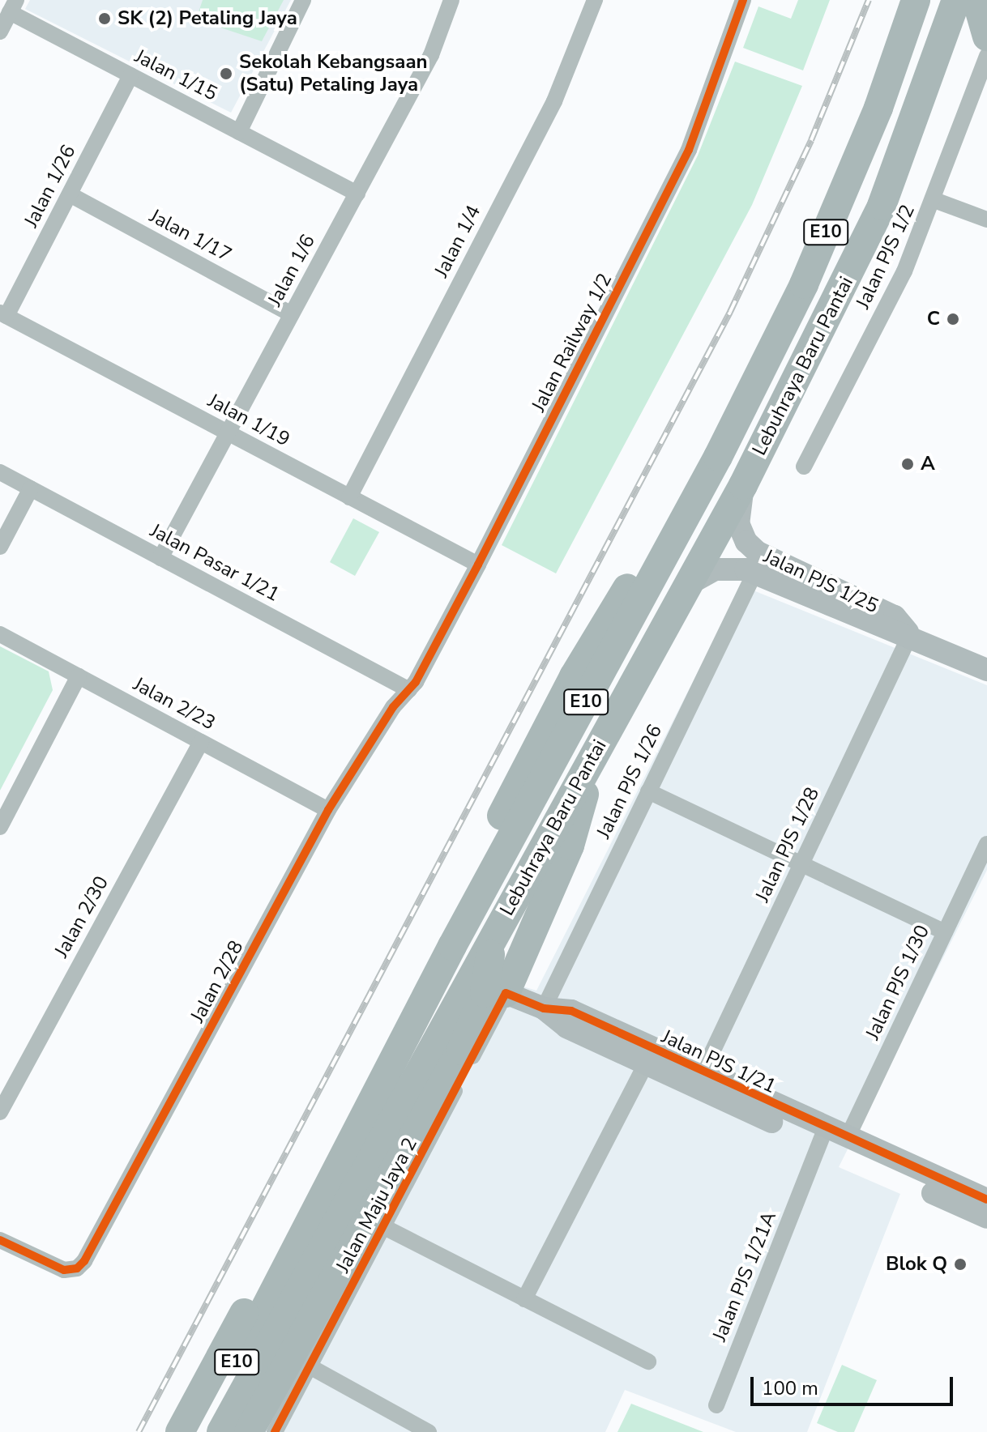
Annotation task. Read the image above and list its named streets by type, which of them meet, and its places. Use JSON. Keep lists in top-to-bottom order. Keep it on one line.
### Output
{"streets":{"highway":["E10","Lebuhraya Baru Pantai"],"street":["Jalan 1/15","Jalan 1/26","Jalan 1/17","Jalan 1/4","Jalan PJS 1/2","Jalan 1/6","Jalan Railway 1/2","Jalan 1/19","Jalan Pasar 1/21","Jalan PJS 1/25","Jalan 2/23","Jalan PJS 1/26","Jalan PJS 1/28","Jalan 2/30","Jalan 2/28","Jalan PJS 1/30","Jalan PJS 1/21","Jalan Maju Jaya 2","Jalan PJS 1/21A"]},"crossings":[["Jalan 1/15","Jalan 1/26"],["Jalan 1/15","Jalan 1/6"],["Jalan 1/26","Jalan 1/17"],["Jalan 1/26","Jalan 1/19"],["Jalan 1/17","Jalan 1/6"],["Jalan 1/4","Jalan 1/19"],["Jalan 1/6","Jalan 1/19"],["Jalan 1/6","Jalan Pasar 1/21"],["Jalan Railway 1/2","Jalan 1/19"],["Jalan Railway 1/2","Jalan Pasar 1/21"],["Jalan Railway 1/2","Jalan 2/28"],["Lebuhraya Baru Pantai","Jalan PJS 1/25"],["Jalan Pasar 1/21","Jalan 2/28"],["Jalan PJS 1/25","Jalan PJS 1/26"],["Jalan PJS 1/25","Jalan PJS 1/28"],["Jalan 2/23","Jalan 2/30"],["Jalan 2/23","Jalan 2/28"],["Jalan PJS 1/26","Jalan PJS 1/21"],["Jalan PJS 1/28","Jalan PJS 1/21"],["Jalan PJS 1/30","Jalan PJS 1/21"],["Jalan PJS 1/21","Jalan Maju Jaya 2"],["Jalan PJS 1/21","Jalan PJS 1/21A"]],"places":["SK (2) Petaling Jaya","Sekolah Kebangsaan (Satu) Petaling Jaya","C","A","Blok Q"],"scale_bar":"100 m"}
